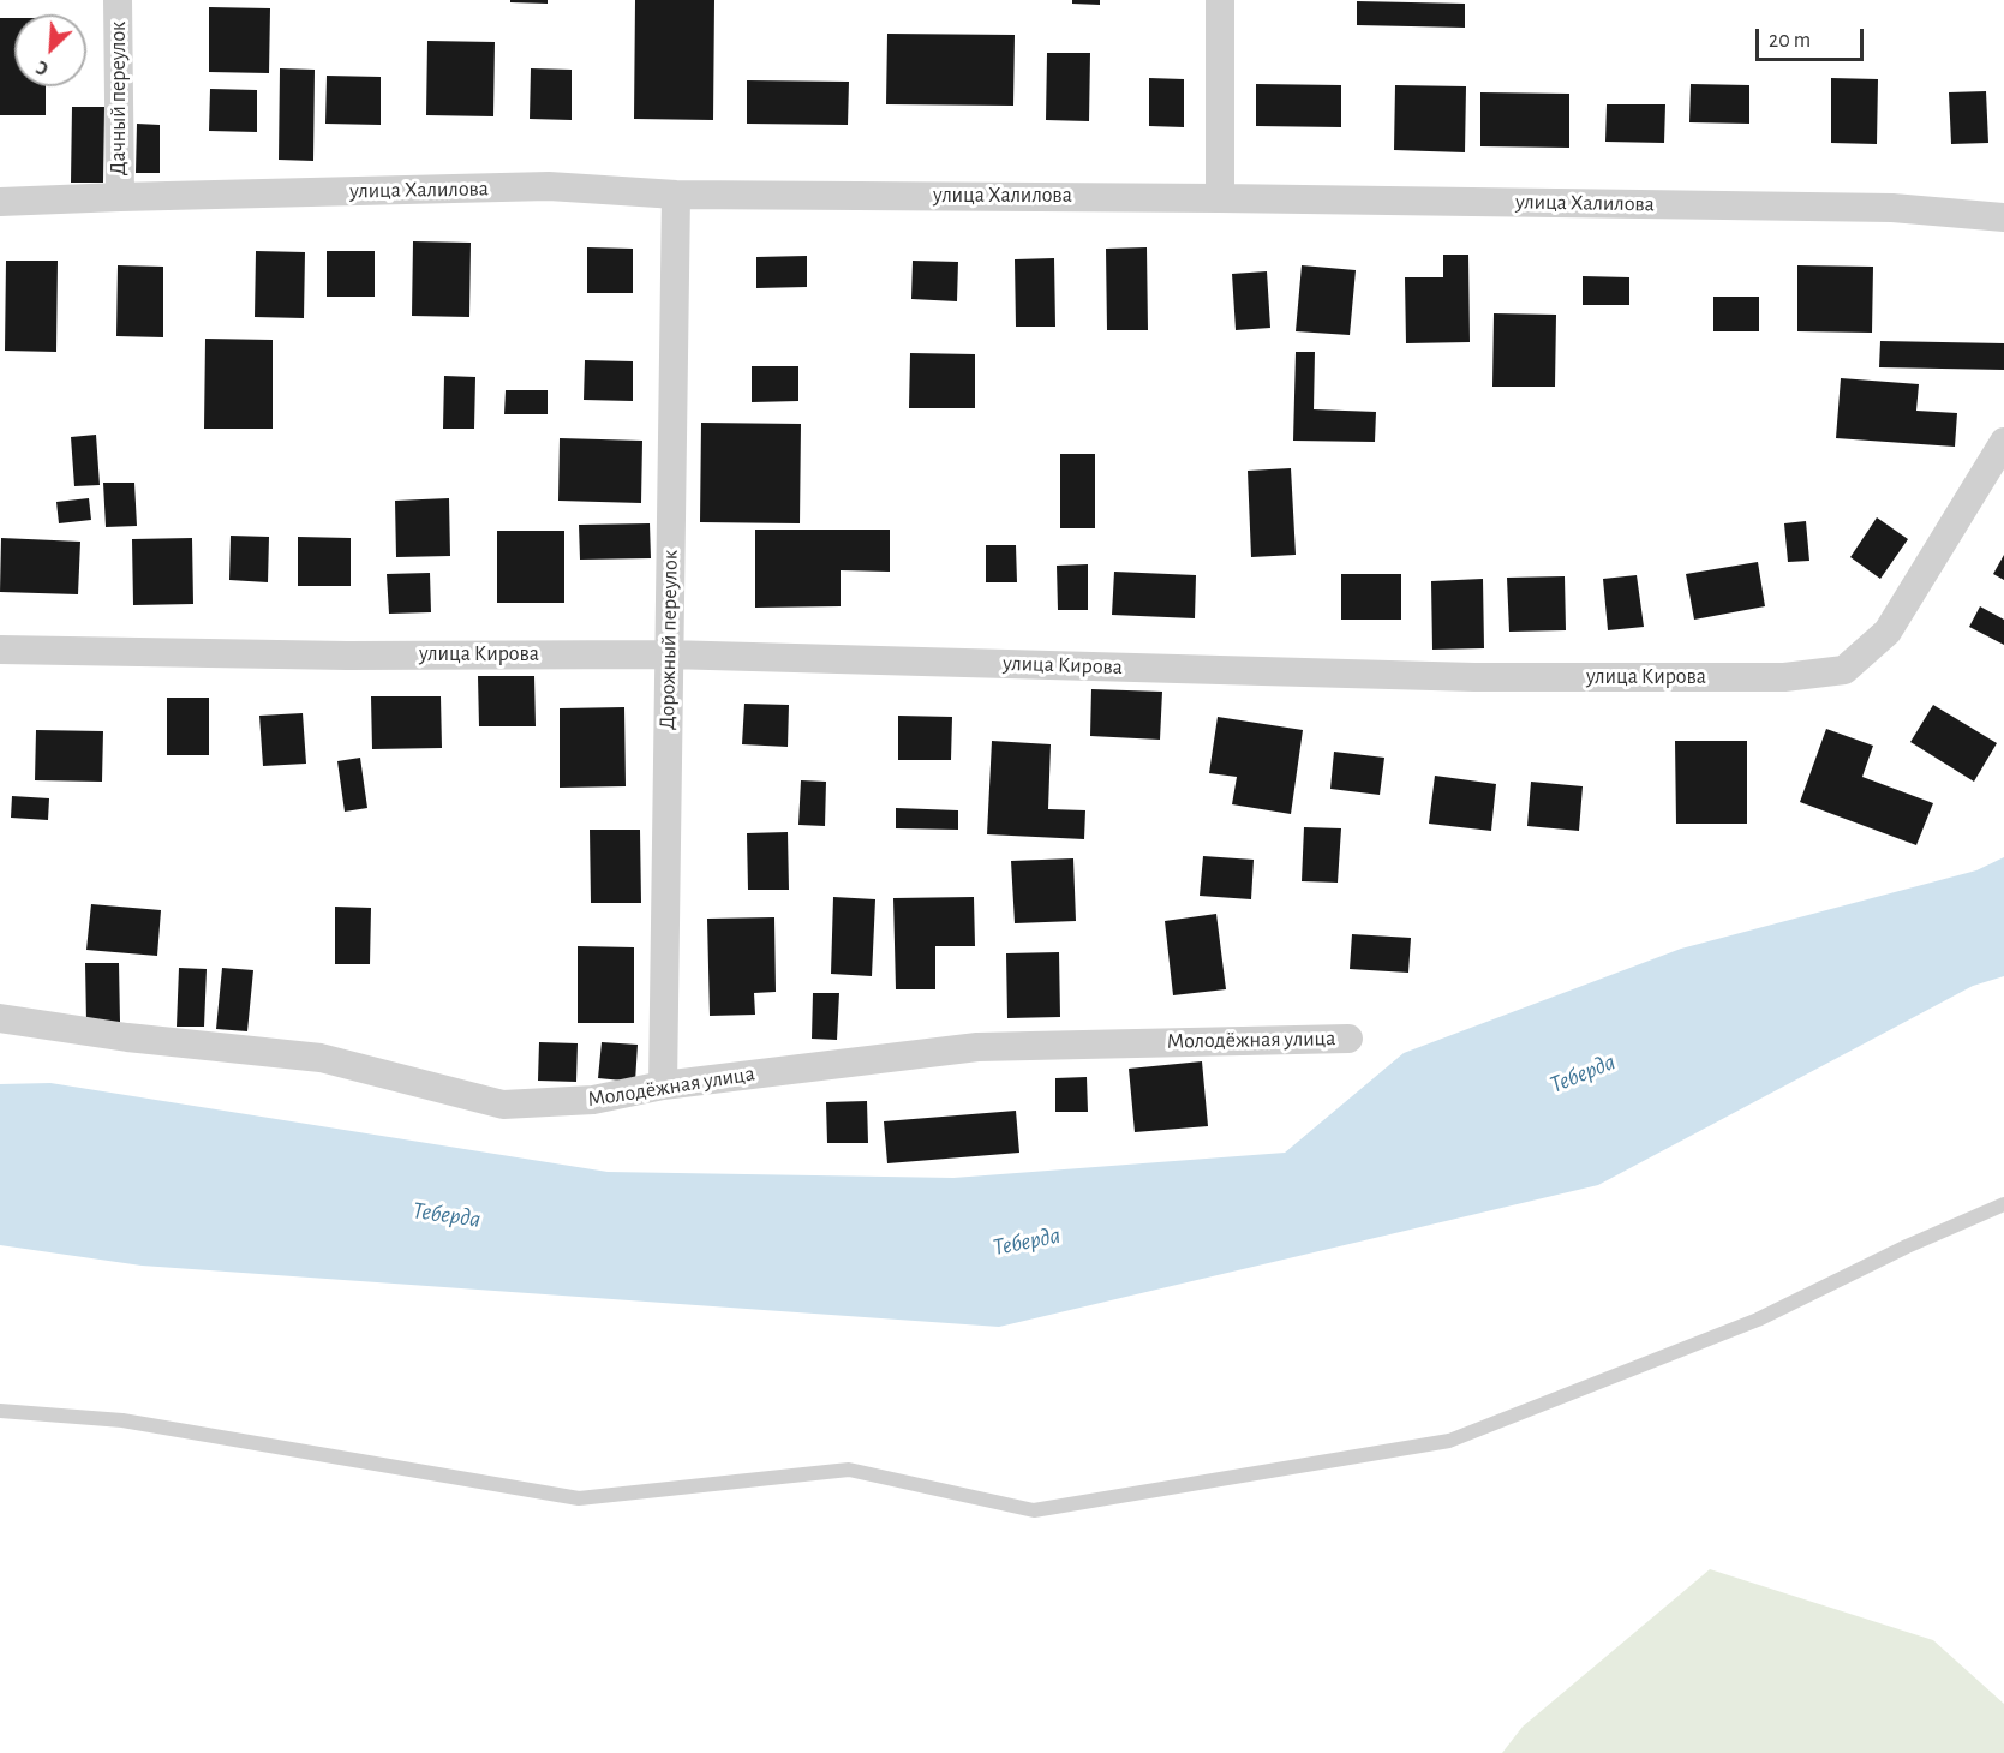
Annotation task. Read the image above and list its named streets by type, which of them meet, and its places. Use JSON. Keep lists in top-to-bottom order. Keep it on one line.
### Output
{"streets":{"street":["Дачный переулок","улица Халилова","Дорожный переулок","улица Кирова","Молодёжная улица"]},"crossings":[["Дачный переулок","улица Халилова"],["улица Халилова","Дорожный переулок"],["Дорожный переулок","улица Кирова"],["Дорожный переулок","Молодёжная улица"]],"water":["Теберда"],"scale_bar":"20 m","north":"bottom left"}
